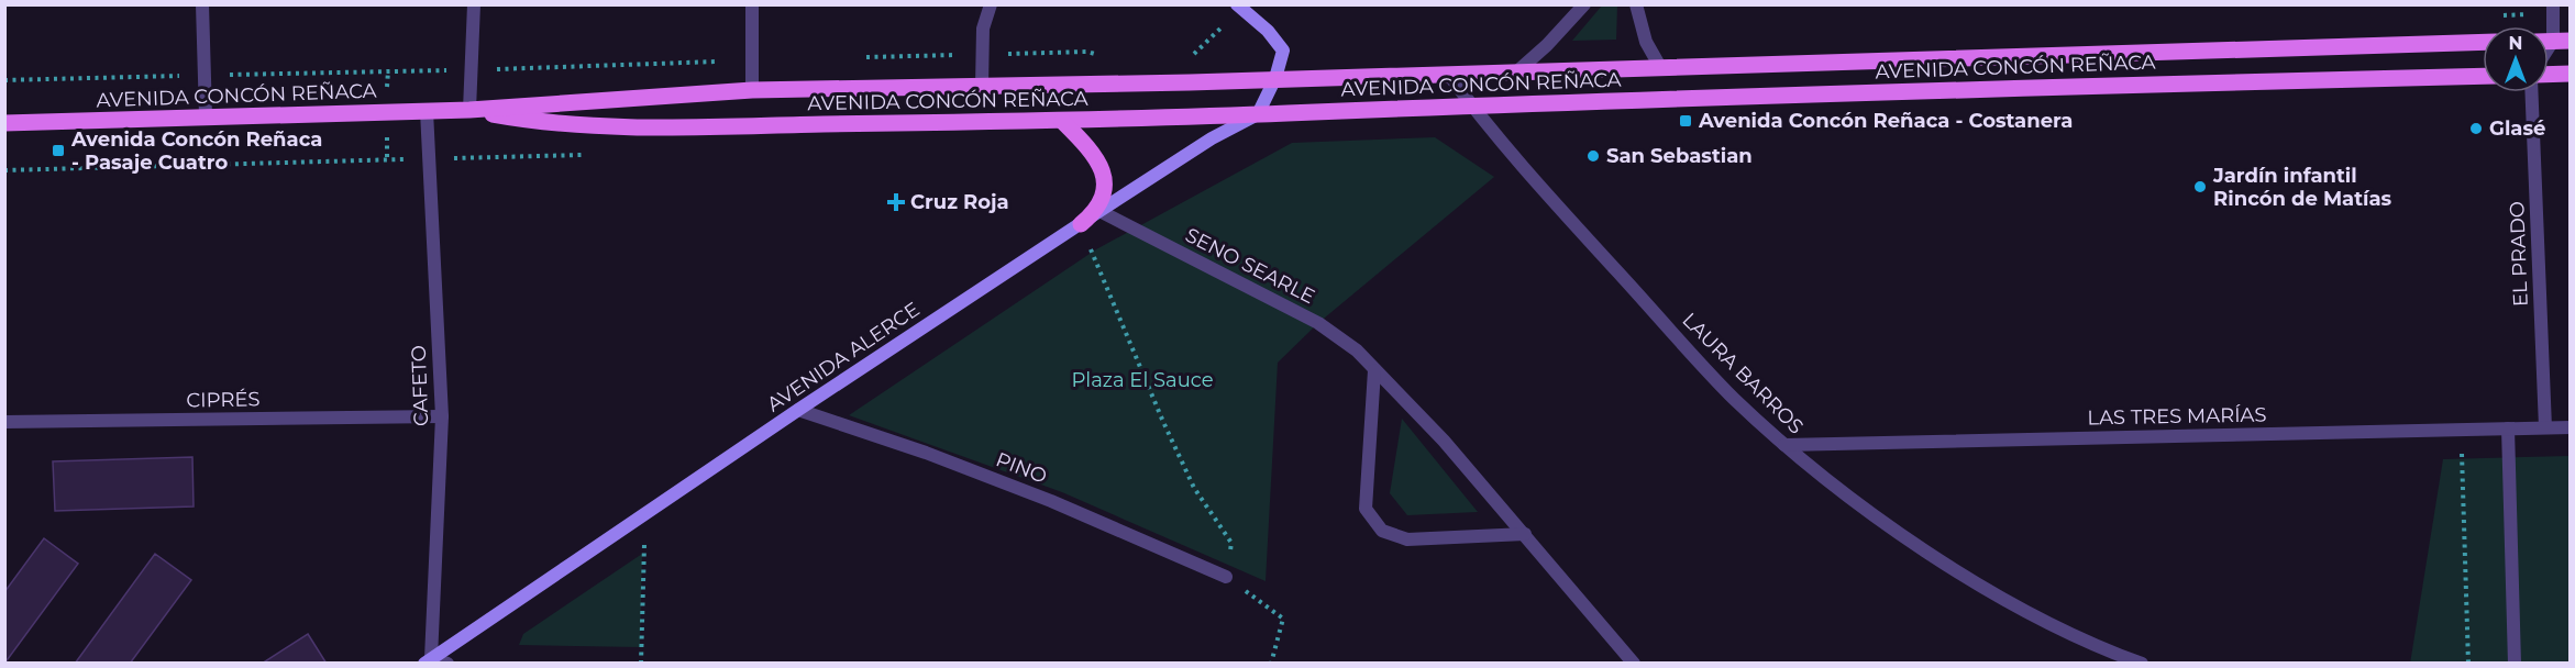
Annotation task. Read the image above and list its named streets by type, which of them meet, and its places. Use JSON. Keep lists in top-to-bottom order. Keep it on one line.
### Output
{"streets":{"main road":["AVENIDA CONCÓN REÑACA"],"street":["EL PRADO","SENO SEARLE","AVENIDA ALERCE","LAURA BARROS","CAFETO","CIPRÉS","LAS TRES MARÍAS","PINO"]},"crossings":[["AVENIDA CONCÓN REÑACA","AVENIDA ALERCE"],["AVENIDA CONCÓN REÑACA","LAURA BARROS"],["AVENIDA CONCÓN REÑACA","CAFETO"],["EL PRADO","LAS TRES MARÍAS"],["SENO SEARLE","AVENIDA ALERCE"],["AVENIDA ALERCE","CAFETO"],["AVENIDA ALERCE","PINO"],["LAURA BARROS","LAS TRES MARÍAS"],["CAFETO","CIPRÉS"]],"parks":["Plaza El Sauce"],"places":{"transit":["Avenida Concón Reñaca - Costanera","Avenida Concón Reñaca - Pasaje Cuatro"],"other":["Glasé","San Sebastian","Jardín infantil Rincón de Matías"],"health":["Cruz Roja"]},"north":"top"}
